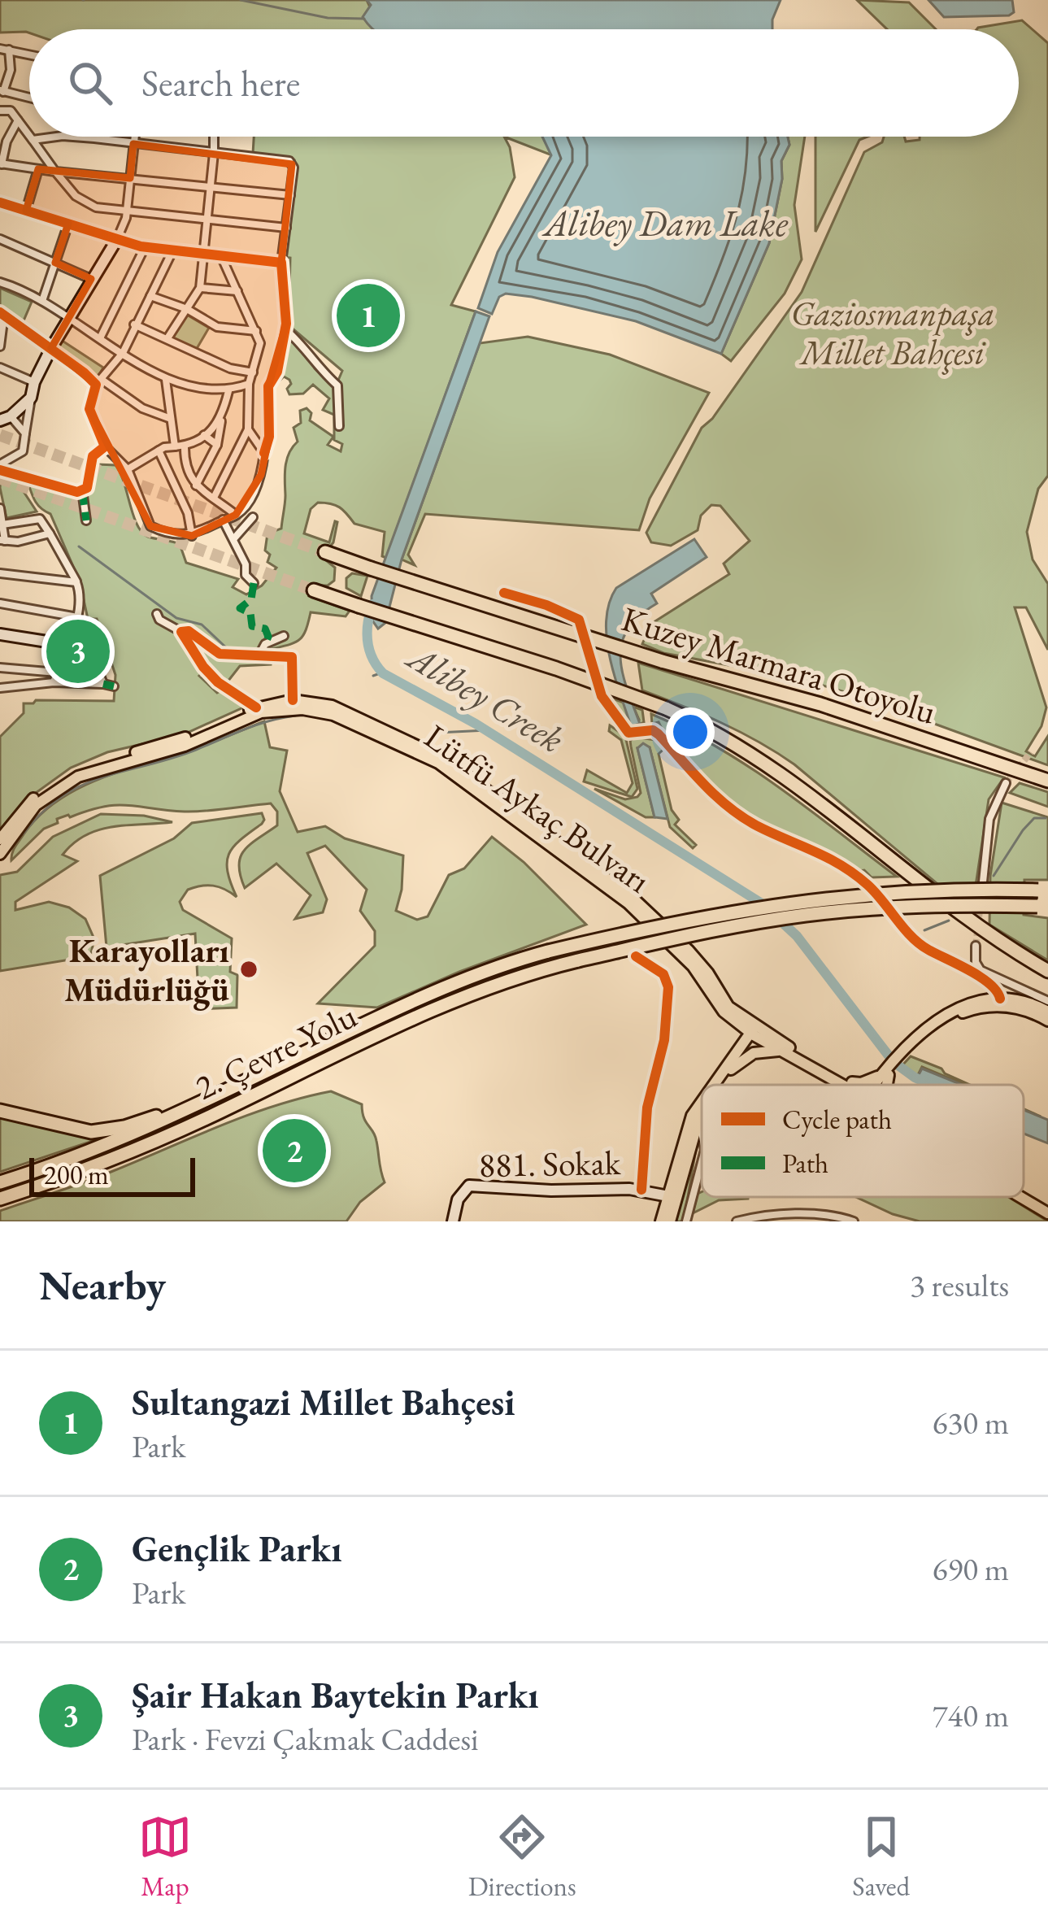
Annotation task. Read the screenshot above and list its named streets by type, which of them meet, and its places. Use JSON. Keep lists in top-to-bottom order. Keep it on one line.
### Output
{"streets":{"highway":["Kuzey Marmara Otoyolu","2. Çevre Yolu"],"main road":["Lütfü Aykaç Bulvarı"],"street":["881. Sokak"]},"water":["Alibey Dam Lake","Alibey Creek"],"parks":["Gaziosmanpaşa Millet Bahçesi"],"places":["Karayolları Müdürlüğü"],"legend":["Cycle path","Path"],"scale_bar":"200 m","page":{"search":"Search here","pins":["1","3","2"],"scale":"200 m","heading":["Nearby","3 results"],"list":[{"mark":"1","name":"Sultangazi Millet Bahçesi","note":"Park","value":"630 m"},{"mark":"2","name":"Gençlik Parkı","note":"Park","value":"690 m"},{"mark":"3","name":"Şair Hakan Baytekin Parkı","note":"Park · Fevzi Çakmak Caddesi","value":"740 m"}],"nav":["Map","Directions","Saved"]}}
